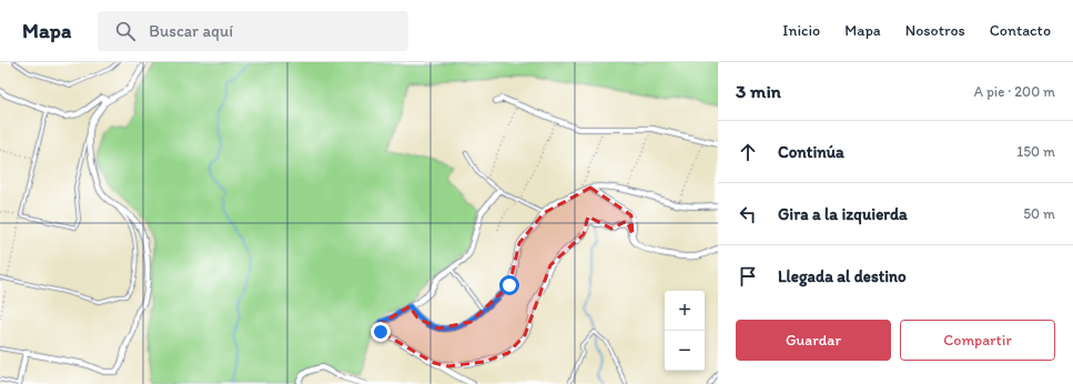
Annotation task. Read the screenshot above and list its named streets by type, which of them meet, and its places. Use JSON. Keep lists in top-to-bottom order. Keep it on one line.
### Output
{"page":{"header":"Mapa","search":"Buscar aquí","nav":["Inicio","Mapa","Nosotros","Contacto"],"heading":["3 min","A pie · 200 m"],"list":[["Continúa","150 m"],["Gira a la izquierda","50 m"],"Llegada al destino"],"map_buttons":["+","−"],"buttons":["Guardar","Compartir"]}}
